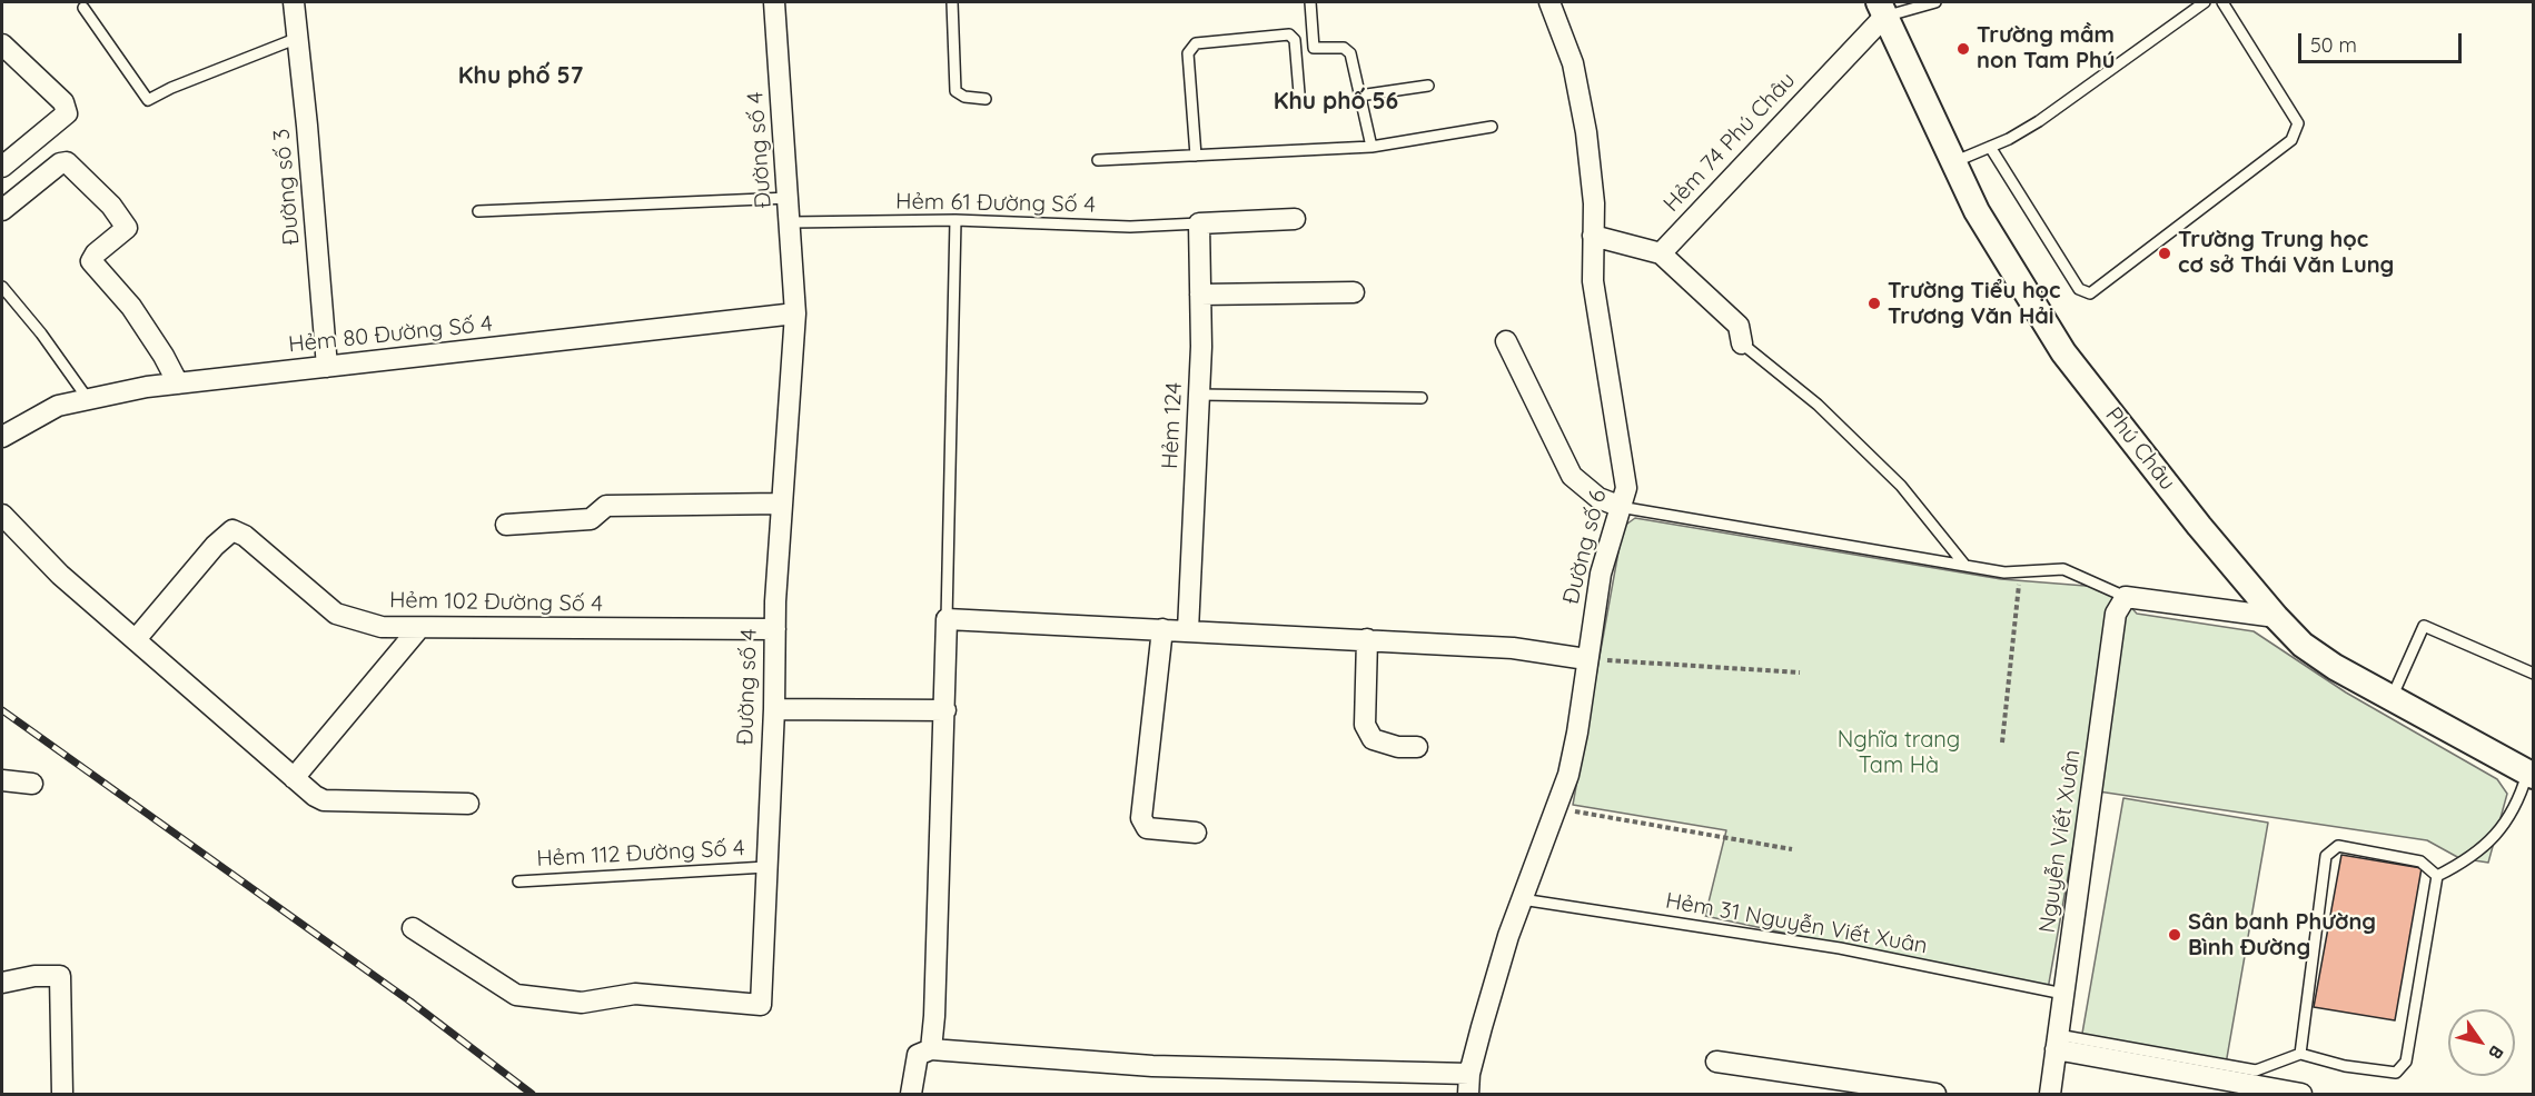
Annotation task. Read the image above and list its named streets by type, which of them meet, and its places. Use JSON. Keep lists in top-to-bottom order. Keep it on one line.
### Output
{"streets":{"street":["Hẻm 74 Phú Châu","Đường số 4","Đường số 3","Hẻm 80 Đường Số 4","Hẻm 124","Phú Châu","Đường số 6","Hẻm 102 Đường Số 4","Nguyễn Viết Xuân"],"lane":["Hẻm 61 Đường Số 4","Hẻm 112 Đường Số 4","Hẻm 31 Nguyễn Viết Xuân"]},"crossings":[["Hẻm 74 Phú Châu","Phú Châu"],["Đường số 4","Hẻm 61 Đường Số 4"],["Đường số 4","Hẻm 80 Đường Số 4"],["Đường số 4","Hẻm 102 Đường Số 4"],["Đường số 4","Hẻm 112 Đường Số 4"],["Đường số 3","Hẻm 80 Đường Số 4"],["Hẻm 61 Đường Số 4","Hẻm 124"],["Đường số 6","Hẻm 31 Nguyễn Viết Xuân"],["Nguyễn Viết Xuân","Hẻm 31 Nguyễn Viết Xuân"]],"districts":["Khu phố 57","Khu phố 56"],"parks":["Nghĩa trang Tam Hà"],"places":["Trường mầm non Tam Phú","Trường Trung học cơ sở Thái Văn Lung","Trường Tiểu học Trương Văn Hải","Sân banh Phường Bình Đường"],"scale_bar":"50 m","north":"bottom right"}
